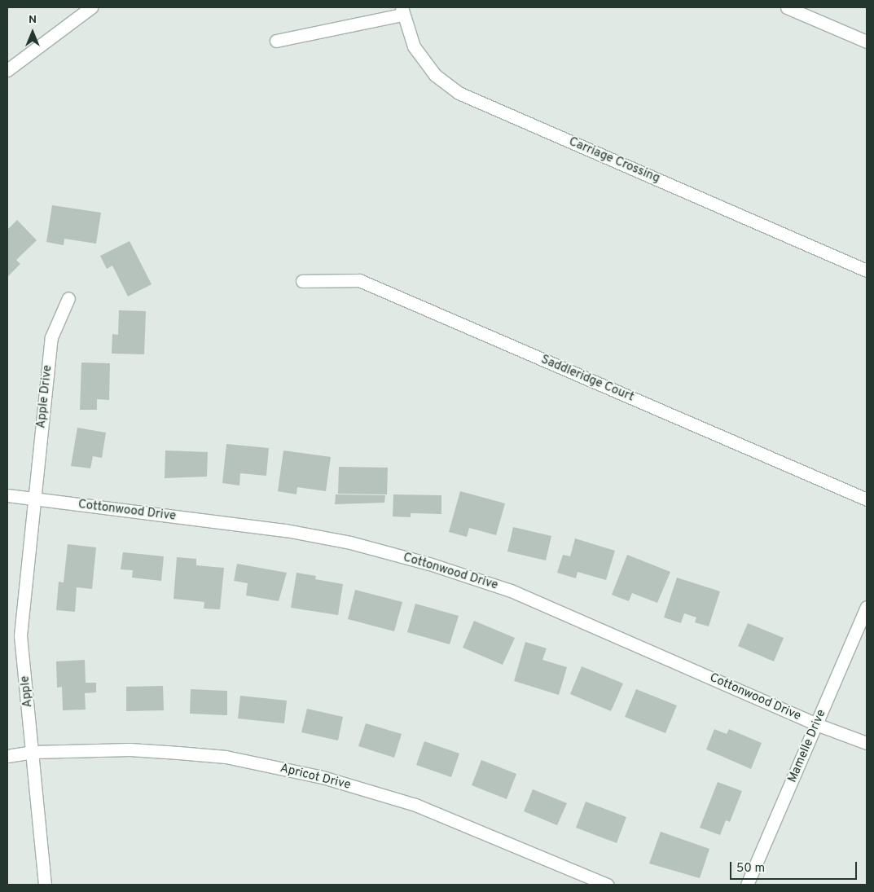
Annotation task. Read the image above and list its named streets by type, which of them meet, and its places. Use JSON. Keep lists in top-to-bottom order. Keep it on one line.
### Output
{"streets":{"street":["Carriage Crossing","Saddleridge Court","Apple Drive","Cottonwood Drive","Apple","Mamelle Drive","Apricot Drive"]},"crossings":[["Apple Drive","Cottonwood Drive"],["Apple Drive","Apple"],["Cottonwood Drive","Apple"],["Cottonwood Drive","Mamelle Drive"],["Apple","Apricot Drive"]],"scale_bar":"50 m","north":"top"}
